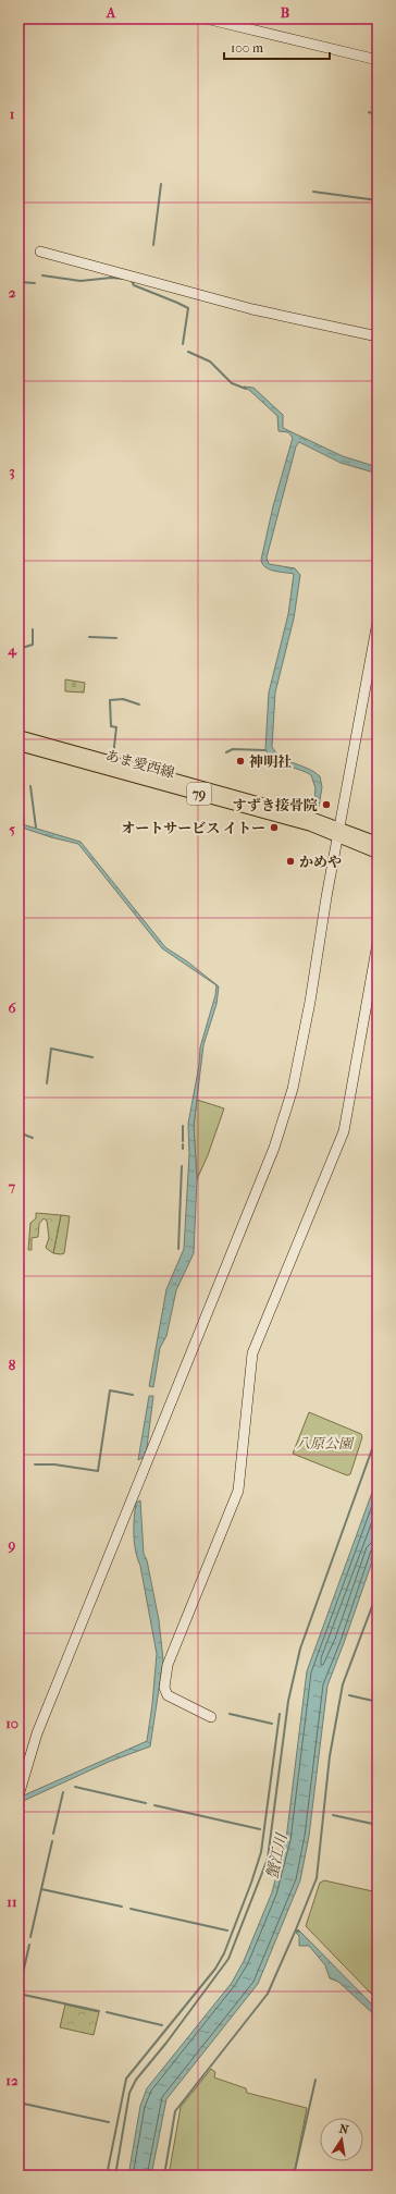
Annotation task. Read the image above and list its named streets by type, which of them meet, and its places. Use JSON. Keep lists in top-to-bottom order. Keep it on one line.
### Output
{"streets":{"main road":["あま愛西線","79"]},"water":["蟹江川"],"parks":["八原公園"],"places":["神明社","すずき接骨院","オートサービス イトー","かめや"],"scale_bar":"100 m","north":"top","grid":{"columns":["A","B"],"rows":["1","2","3","4","5","6","7","8","9","10","11","12"]}}
